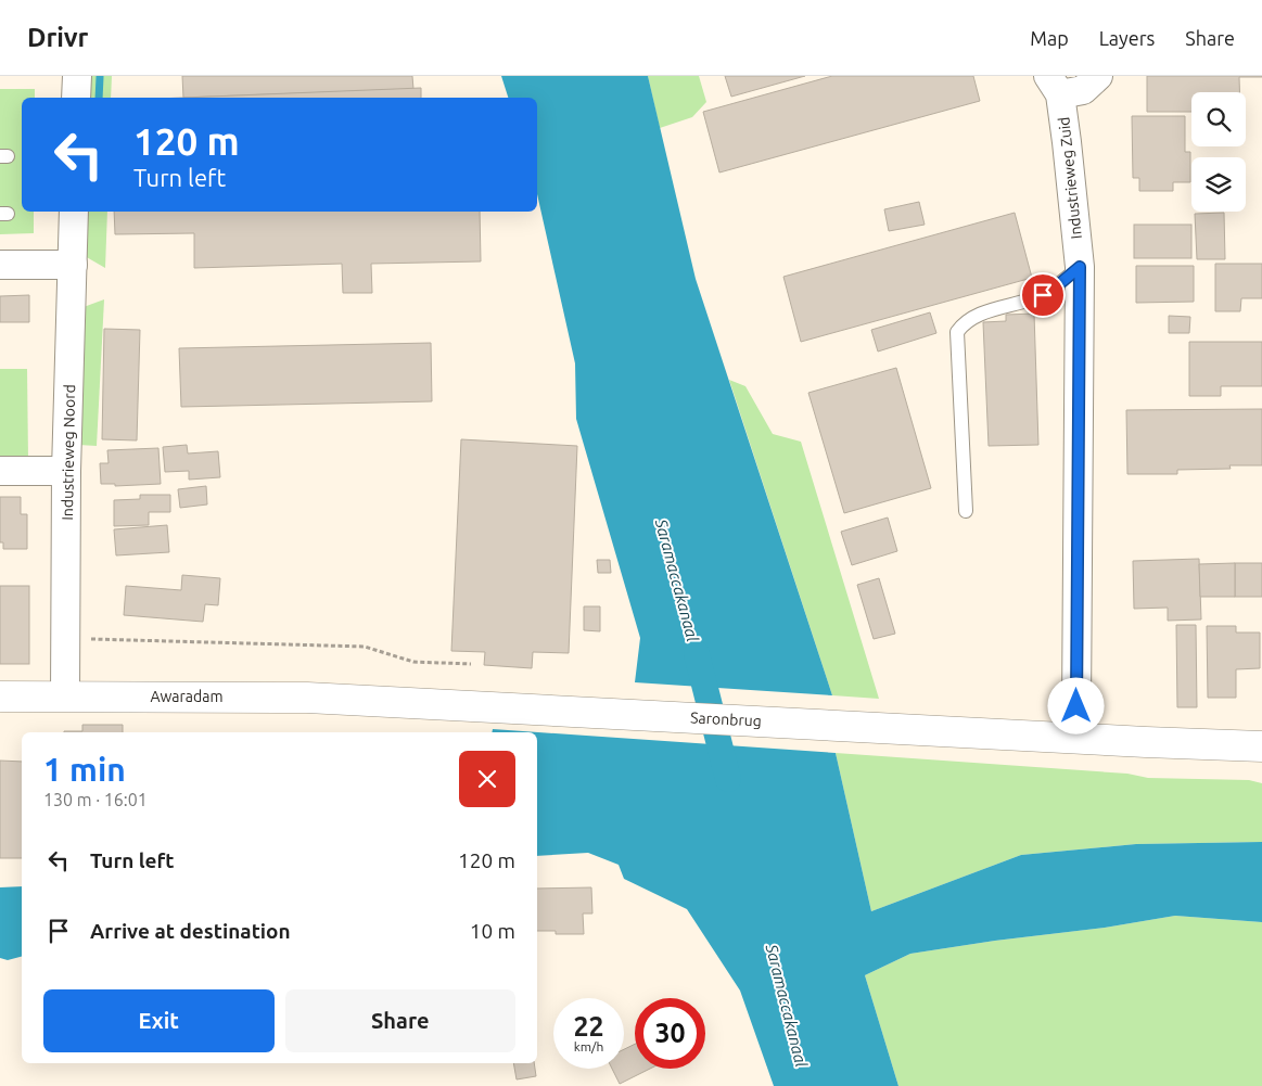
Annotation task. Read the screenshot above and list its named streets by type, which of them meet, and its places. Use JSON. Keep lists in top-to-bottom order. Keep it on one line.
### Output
{"streets":{"main road":["Awaradam","Saronbrug"],"street":["Industrieweg Zuid","Industrieweg Noord"]},"crossings":[["Industrieweg Noord","Awaradam"],["Awaradam","Saronbrug"]],"water":["Saramaccakanaal"],"page":{"header":"Drivr","nav":["Map","Layers","Share"],"turn":["120 m","Turn left"],"heading":["1 min","130 m · 16:01"],"list":[{"name":"Turn left","value":"120 m"},{"name":"Arrive at destination","value":"10 m"}],"buttons":["Exit","Share"],"speed":"22 km/h","limit":"30"}}
